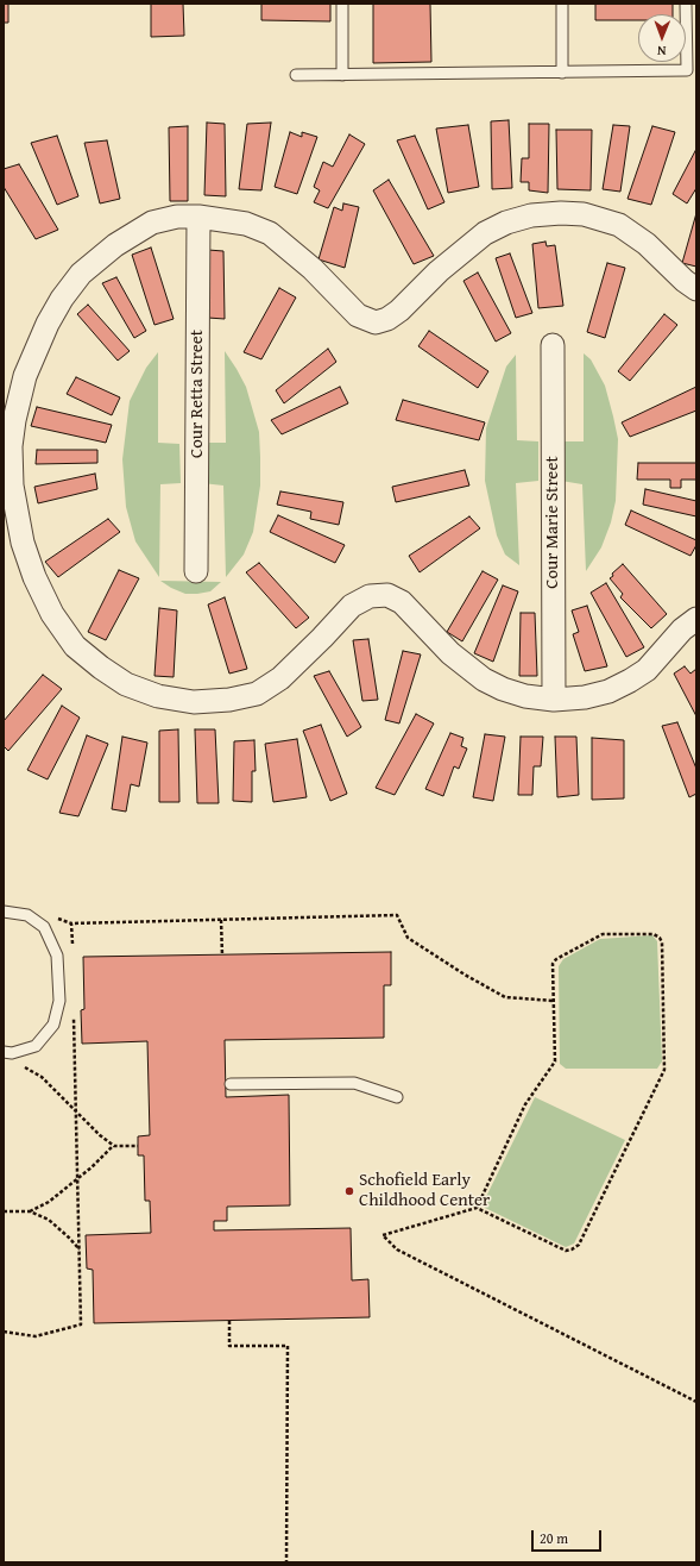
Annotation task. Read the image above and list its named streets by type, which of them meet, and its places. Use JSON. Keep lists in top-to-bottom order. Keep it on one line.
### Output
{"streets":{"street":["Cour Retta Street","Cour Marie Street"]},"places":["Schofield Early Childhood Center"],"scale_bar":"20 m","north":"bottom"}
